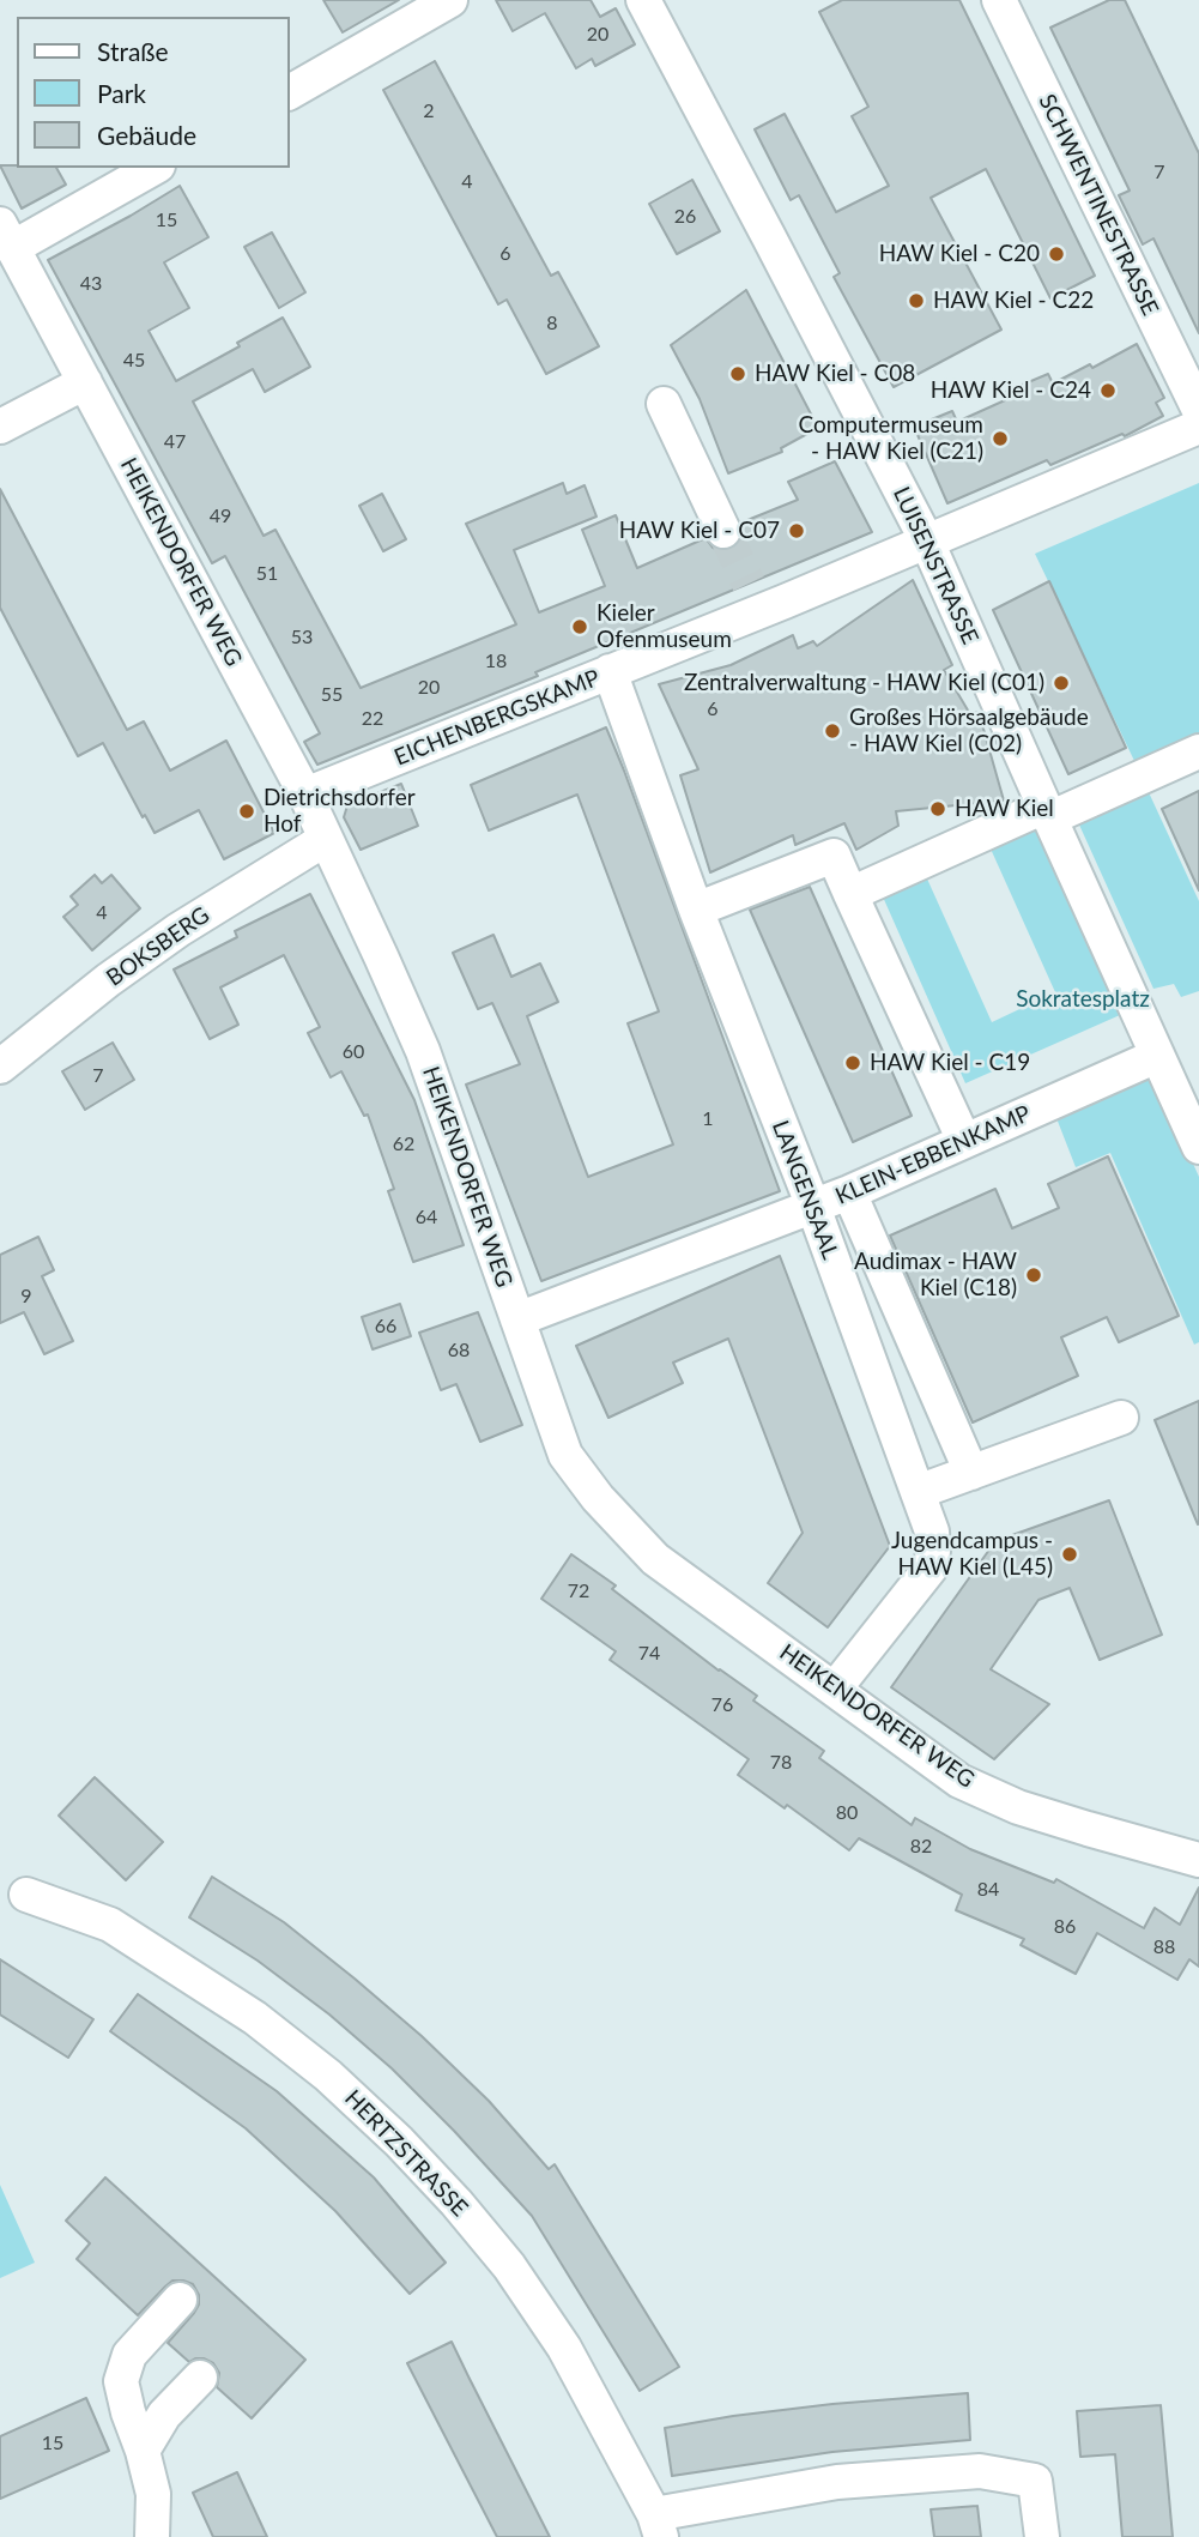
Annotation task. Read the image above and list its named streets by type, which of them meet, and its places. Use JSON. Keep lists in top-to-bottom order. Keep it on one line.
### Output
{"streets":{"street":["SCHWENTINESTRASSE","HEIKENDORFER WEG","LUISENSTRASSE","EICHENBERGSKAMP","BOKSBERG","KLEIN-EBBENKAMP","LANGENSAAL","HERTZSTRASSE"]},"crossings":[["HEIKENDORFER WEG","EICHENBERGSKAMP"],["HEIKENDORFER WEG","BOKSBERG"],["HEIKENDORFER WEG","KLEIN-EBBENKAMP"],["HEIKENDORFER WEG","LANGENSAAL"],["LUISENSTRASSE","EICHENBERGSKAMP"],["LUISENSTRASSE","KLEIN-EBBENKAMP"],["EICHENBERGSKAMP","LANGENSAAL"],["KLEIN-EBBENKAMP","LANGENSAAL"]],"parks":["Sokratesplatz"],"places":["HAW Kiel - C20","HAW Kiel - C22","HAW Kiel - C08","HAW Kiel - C24","Computermuseum - HAW Kiel (C21)","HAW Kiel - C07","Kieler Ofenmuseum","Zentralverwaltung - HAW Kiel (C01)","Großes Hörsaalgebäude - HAW Kiel (C02)","HAW Kiel","Dietrichsdorfer Hof","HAW Kiel - C19","Audimax - HAW Kiel (C18)","Jugendcampus - HAW Kiel (L45)"],"house_numbers":["20","2","7","4","26","15","6","43","8","45","47","49","51","53","18","20","55","6","22","4","60","7","1","62","64","9","66","68","72","74","76","78","80","82","84","86","88","15"],"legend":["Straße","Park","Gebäude"]}
